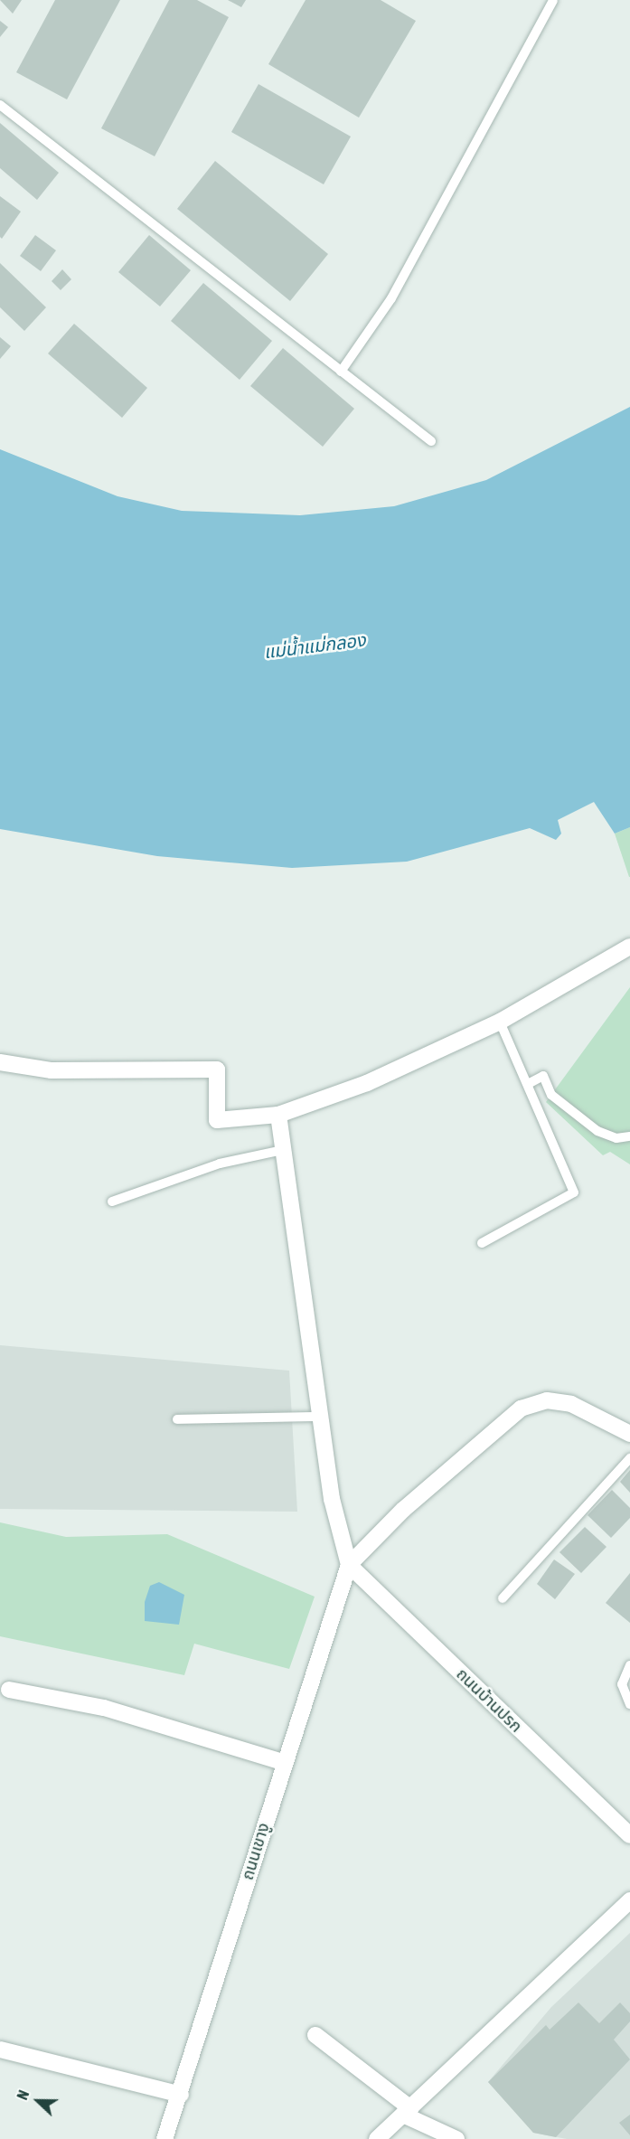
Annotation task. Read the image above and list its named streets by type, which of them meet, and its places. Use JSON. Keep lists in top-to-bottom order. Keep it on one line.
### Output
{"streets":{"street":["ถนนบ้านปรก","ถนนเขางู"]},"crossings":[["ถนนบ้านปรก","ถนนเขางู"]],"water":["แม่น้ำแม่กลอง"],"north":"left"}
